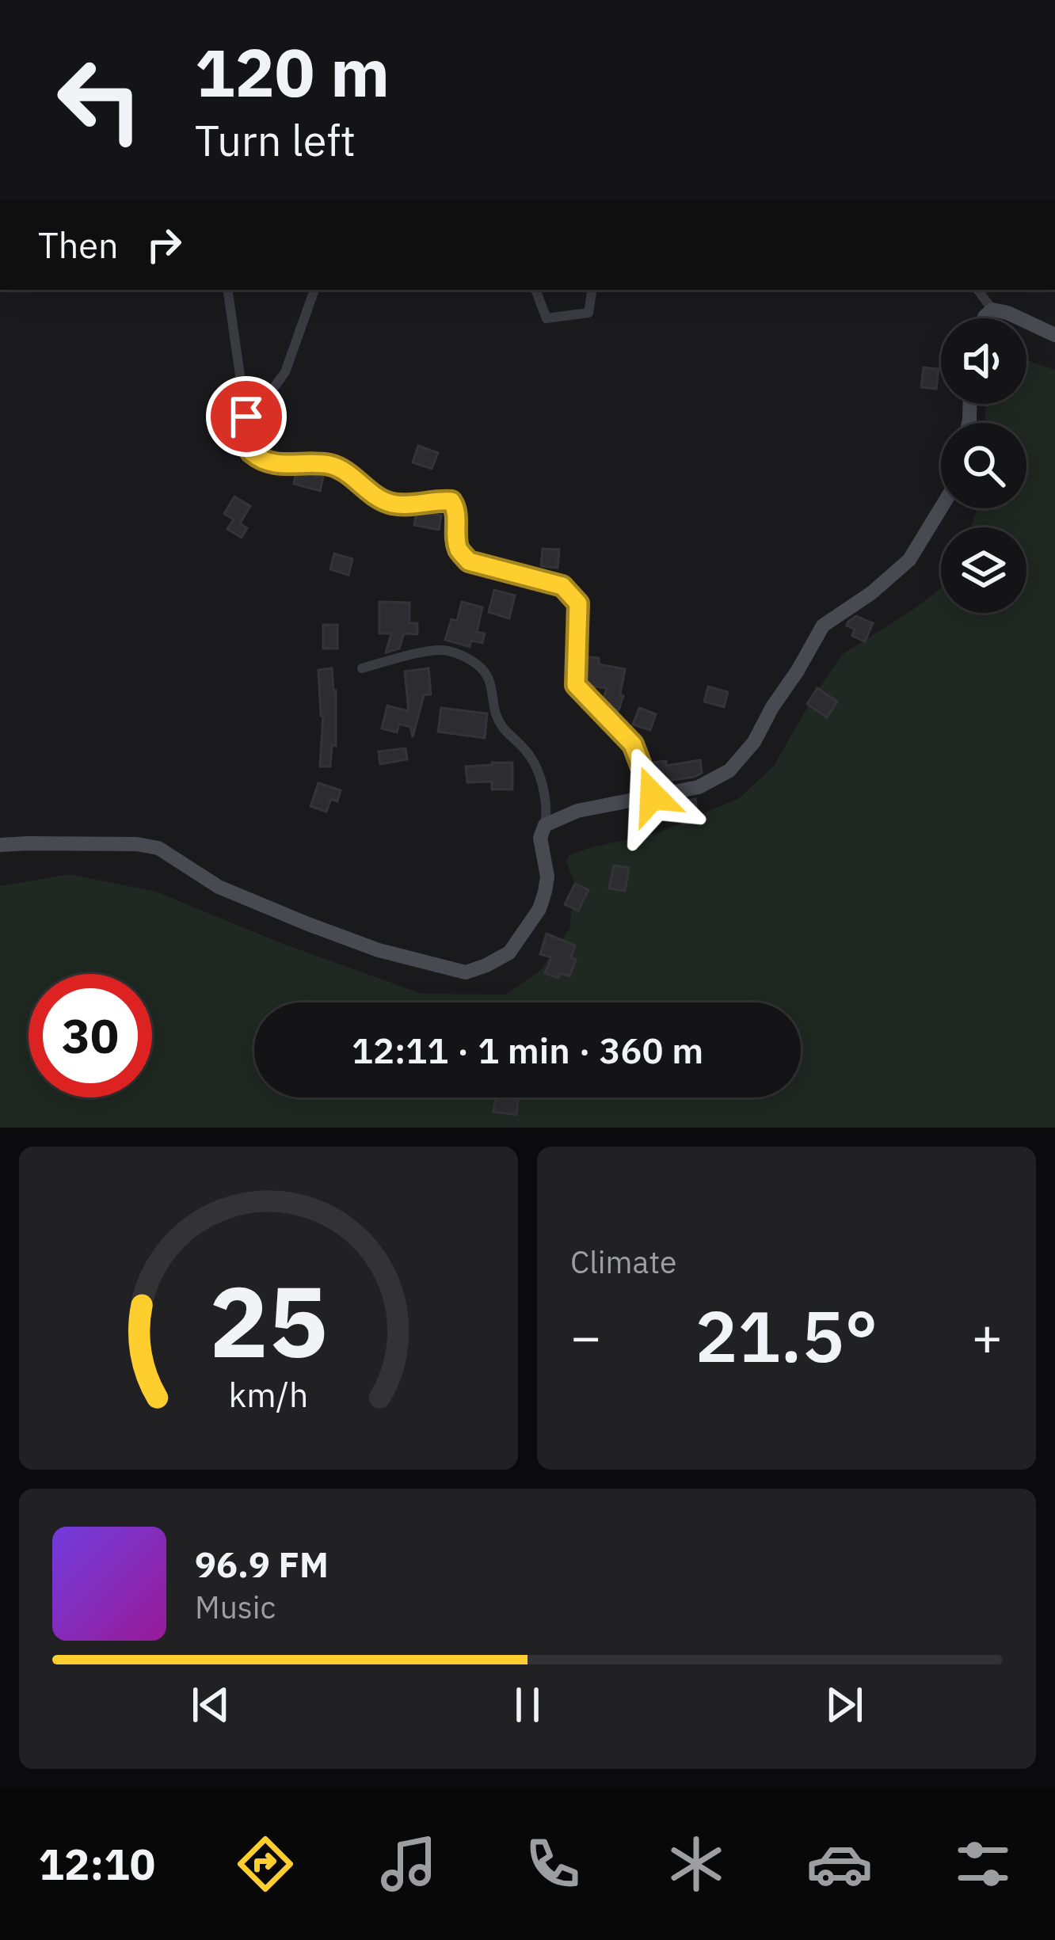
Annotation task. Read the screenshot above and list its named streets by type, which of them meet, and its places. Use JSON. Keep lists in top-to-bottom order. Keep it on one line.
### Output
{"page":{"turn":["120 m","Turn left"],"then":"Then","limit":"30","trip":"12:11 · 1 min · 360 m","tile":"Climate","heat":["−","21.5°","+"],"song":["96.9 FM","Music"],"tabs":"12:10","gauge":["25","km/h"]}}
